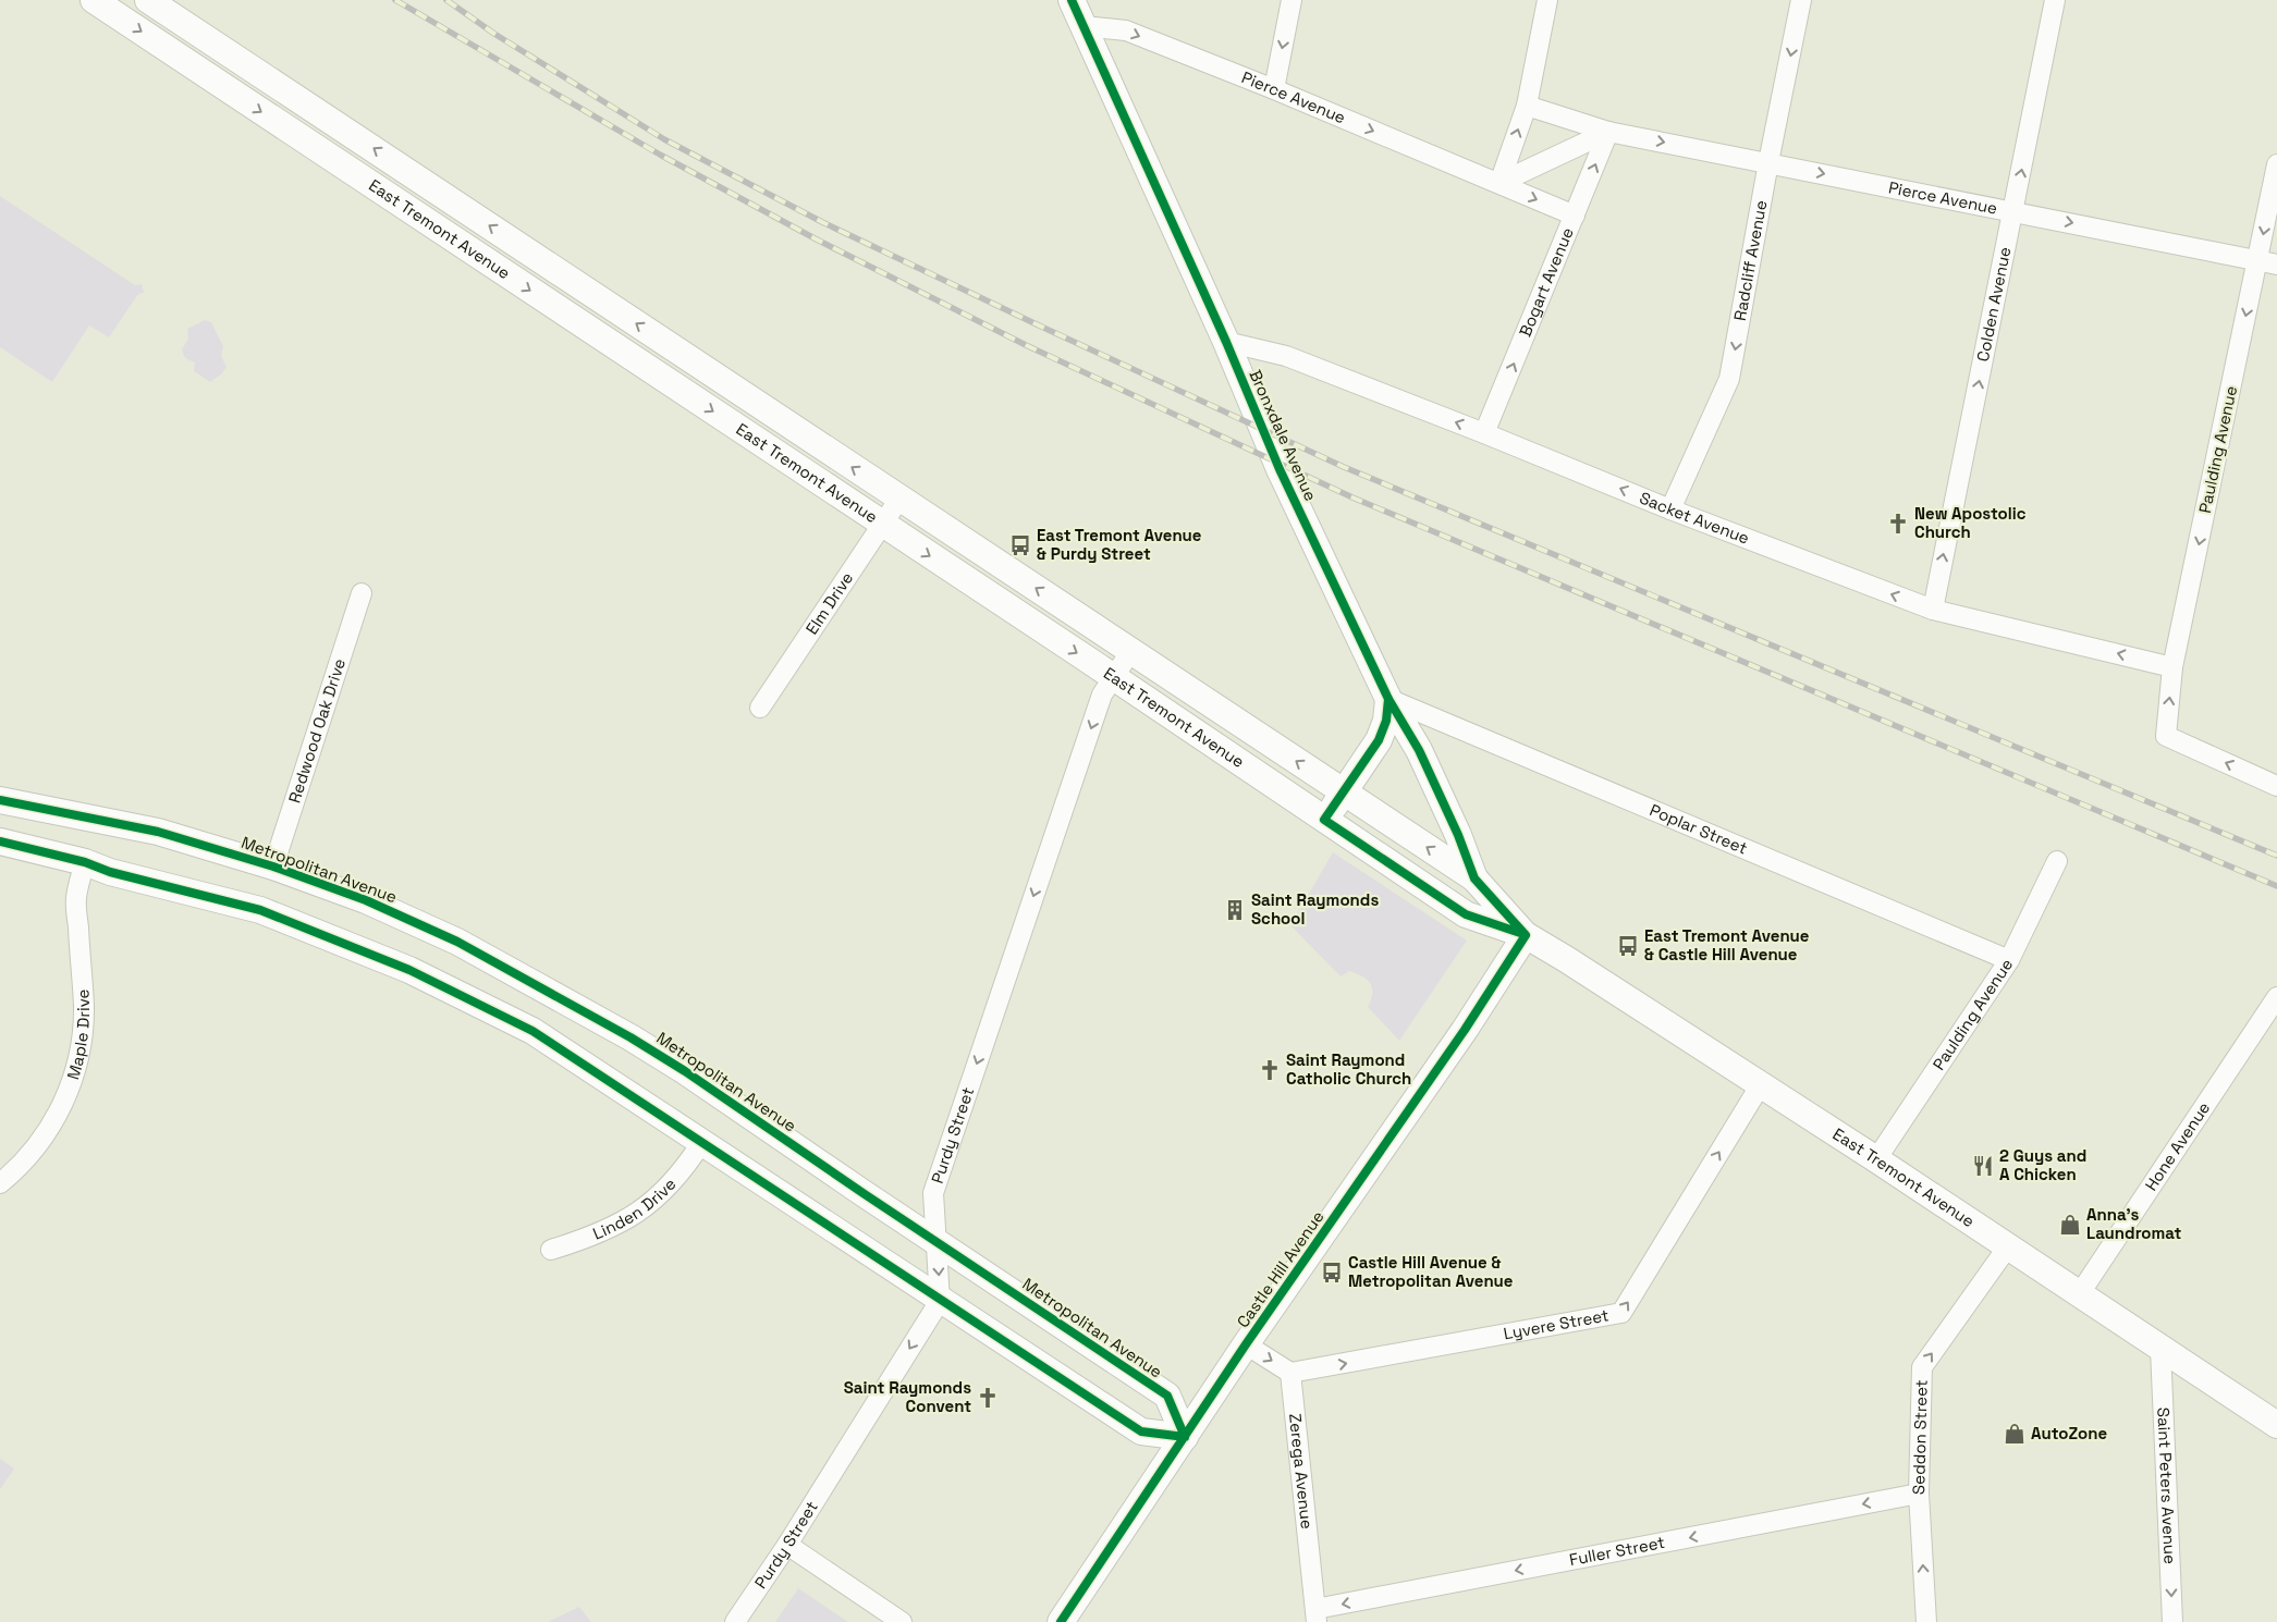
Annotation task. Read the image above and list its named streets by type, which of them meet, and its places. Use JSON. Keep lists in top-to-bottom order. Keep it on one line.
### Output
{"streets":{"main road":["East Tremont Avenue","Bronxdale Avenue","Metropolitan Avenue","Castle Hill Avenue"],"street":["Pierce Avenue","Radcliff Avenue","Bogart Avenue","Colden Avenue","Paulding Avenue","Sacket Avenue","Elm Drive","Redwood Oak Drive","Poplar Street","Maple Drive","Purdy Street","Hone Avenue","Linden Drive","Lyvere Street","Seddon Street","Zerega Avenue","Saint Peters Avenue","Fuller Street"]},"crossings":[["Pierce Avenue","Radcliff Avenue"],["Pierce Avenue","Bogart Avenue"],["Pierce Avenue","Colden Avenue"],["Pierce Avenue","Bronxdale Avenue"],["Pierce Avenue","Paulding Avenue"],["East Tremont Avenue","Bronxdale Avenue"],["East Tremont Avenue","Paulding Avenue"],["East Tremont Avenue","Elm Drive"],["East Tremont Avenue","Purdy Street"],["East Tremont Avenue","Hone Avenue"],["East Tremont Avenue","Castle Hill Avenue"],["East Tremont Avenue","Lyvere Street"],["East Tremont Avenue","Seddon Street"],["East Tremont Avenue","Saint Peters Avenue"],["Radcliff Avenue","Sacket Avenue"],["Bogart Avenue","Sacket Avenue"],["Colden Avenue","Sacket Avenue"],["Bronxdale Avenue","Sacket Avenue"],["Bronxdale Avenue","Poplar Street"],["Paulding Avenue","Sacket Avenue"],["Paulding Avenue","Poplar Street"],["Redwood Oak Drive","Metropolitan Avenue"],["Metropolitan Avenue","Purdy Street"],["Metropolitan Avenue","Castle Hill Avenue"],["Lyvere Street","Zerega Avenue"],["Seddon Street","Fuller Street"],["Zerega Avenue","Fuller Street"]],"one_way":["Pierce Avenue","Radcliff Avenue","Bogart Avenue","Colden Avenue","Sacket Avenue","Purdy Street","Lyvere Street","Seddon Street","Saint Peters Avenue","Fuller Street"],"places":{"church":["New Apostolic Church","Saint Raymond Catholic Church","Saint Raymonds Convent"],"bus stop":["East Tremont Avenue & Purdy Street","East Tremont Avenue & Castle Hill Avenue","Castle Hill Avenue & Metropolitan Avenue"],"building":["Saint Raymonds School"],"restaurant":["2 Guys and A Chicken"],"shop":["Anna's Laundromat","AutoZone"]}}
